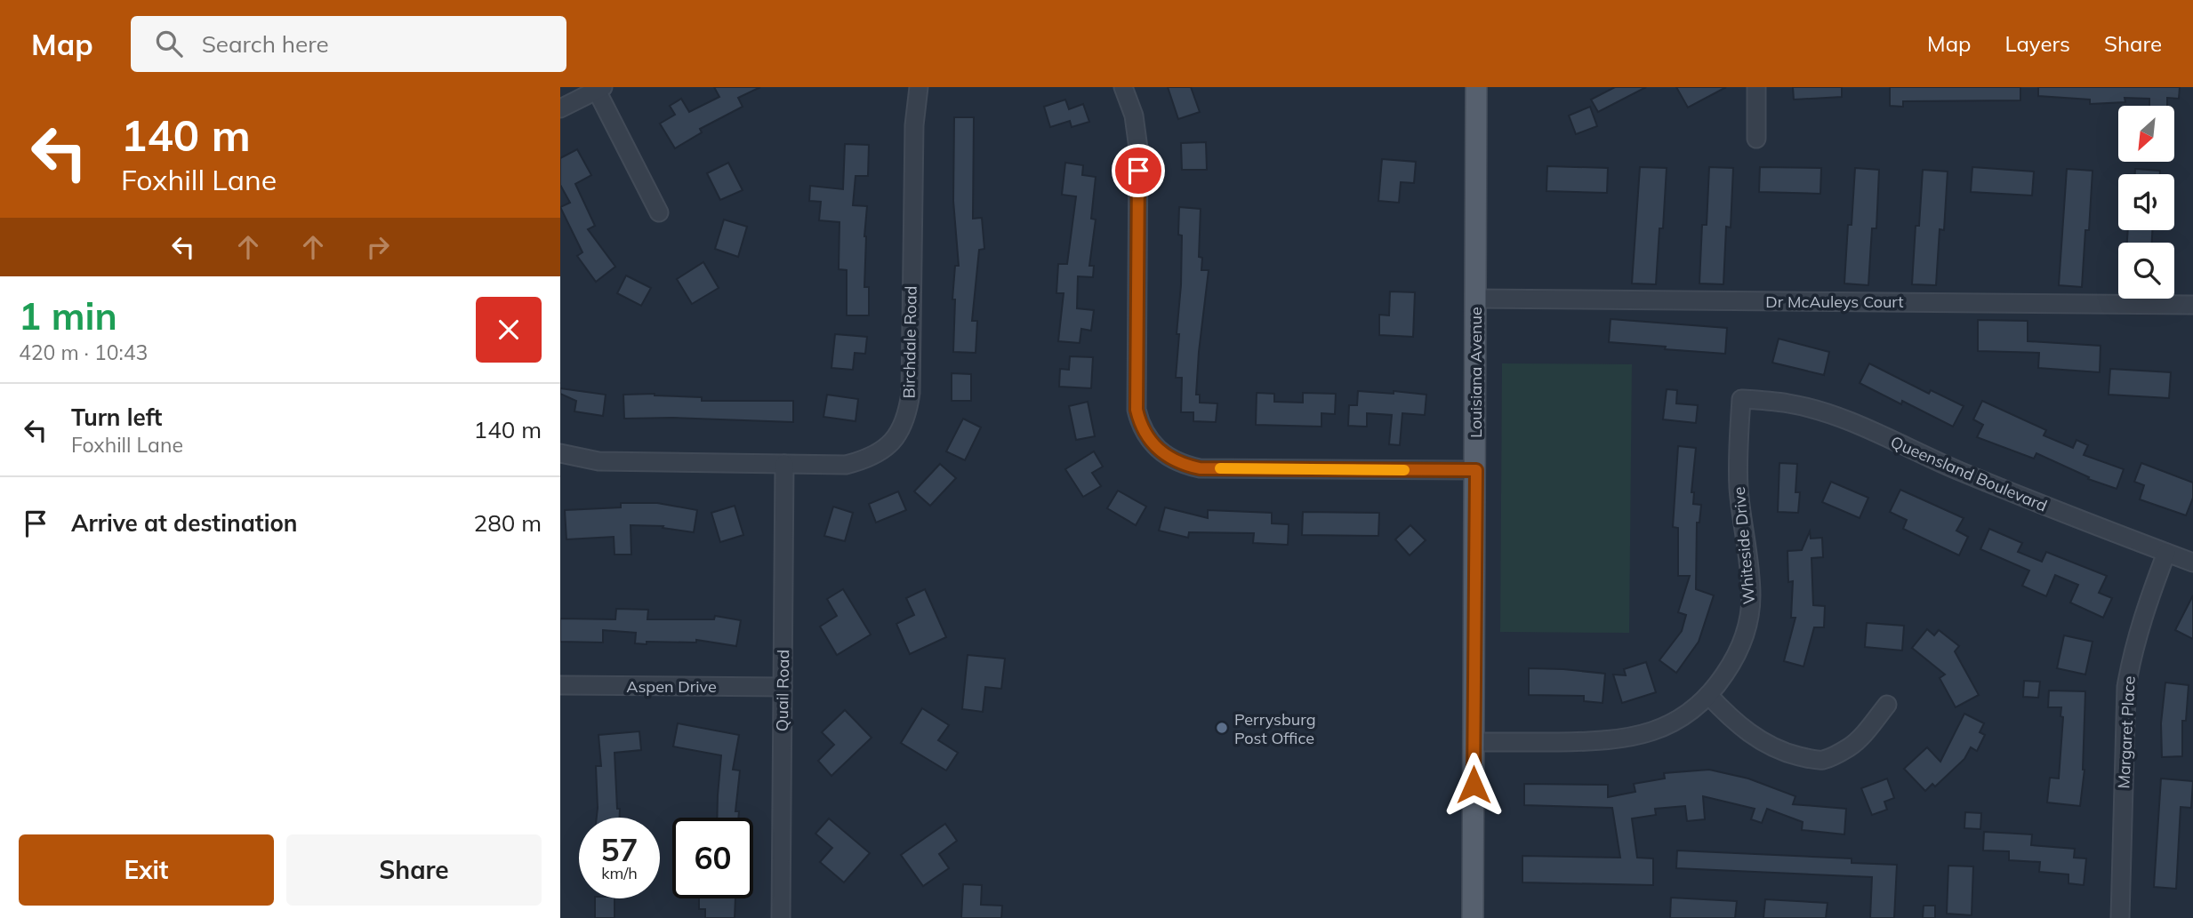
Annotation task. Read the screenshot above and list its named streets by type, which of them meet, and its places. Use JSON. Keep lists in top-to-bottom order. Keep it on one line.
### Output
{"streets":{"main road":["Louisiana Avenue"],"street":["Dr McAuleys Court","Birchdale Road","Queensland Boulevard","Whiteside Drive","Aspen Drive","Quail Road","Margaret Place"]},"crossings":[["Dr McAuleys Court","Louisiana Avenue"],["Birchdale Road","Quail Road"],["Louisiana Avenue","Whiteside Drive"],["Queensland Boulevard","Whiteside Drive"],["Queensland Boulevard","Margaret Place"],["Aspen Drive","Quail Road"]],"places":["Perrysburg Post Office"],"north":"bottom left","page":{"header":"Map","search":"Search here","nav":["Map","Layers","Share"],"turn":["140 m","Foxhill Lane"],"heading":["1 min","420 m · 10:43"],"list":[{"name":"Turn left","note":"Foxhill Lane","value":"140 m"},{"name":"Arrive at destination","value":"280 m"}],"speed":"57 km/h","limit":"60","buttons":["Exit","Share"]}}
